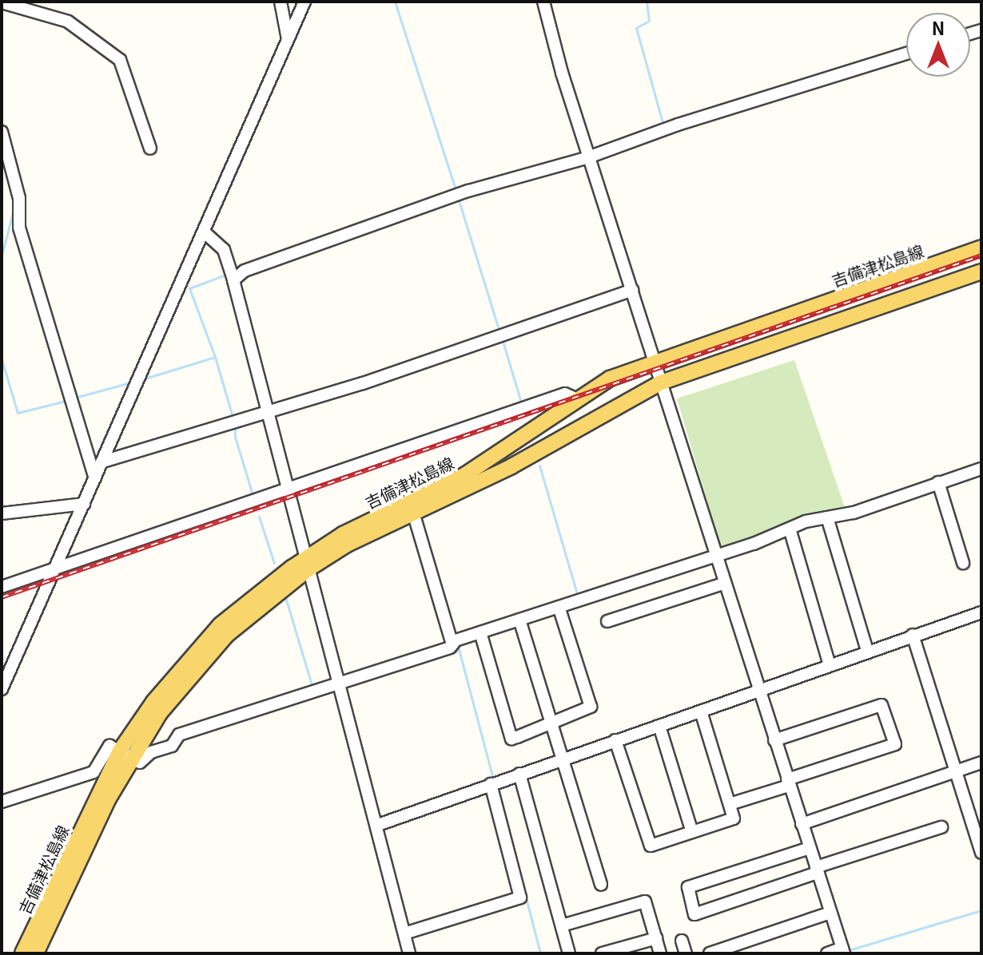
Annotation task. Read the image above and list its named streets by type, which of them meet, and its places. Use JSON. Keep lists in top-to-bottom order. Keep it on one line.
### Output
{"streets":{"main road":["吉備津松島線"]},"north":"top"}
